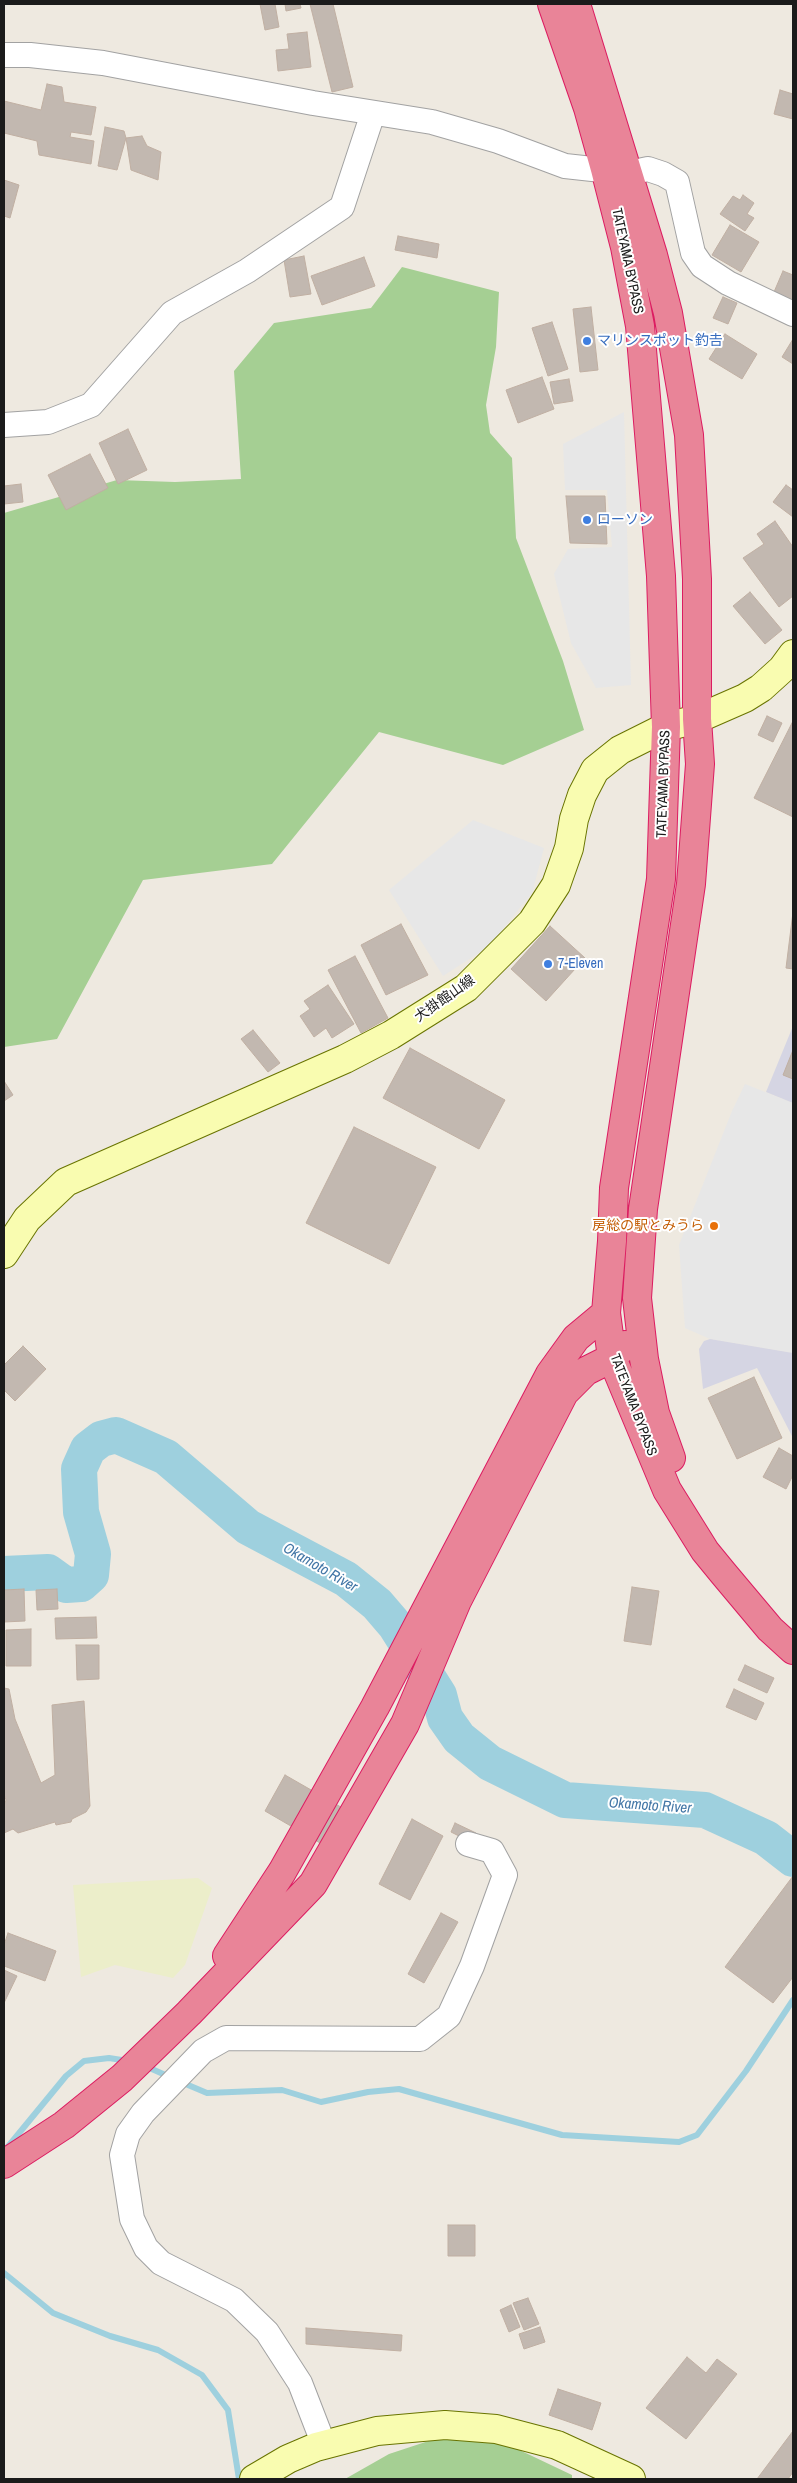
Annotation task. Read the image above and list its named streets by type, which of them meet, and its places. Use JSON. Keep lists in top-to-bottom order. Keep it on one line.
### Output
{"streets":{"highway":["TATEYAMA BYPASS"],"main road":["犬掛館山線"]},"crossings":[["TATEYAMA BYPASS","犬掛館山線"]],"water":["Okamoto River"],"places":["マリンスポット釣𠮷","ローソン","7-Eleven","房総の駅とみうら"]}
